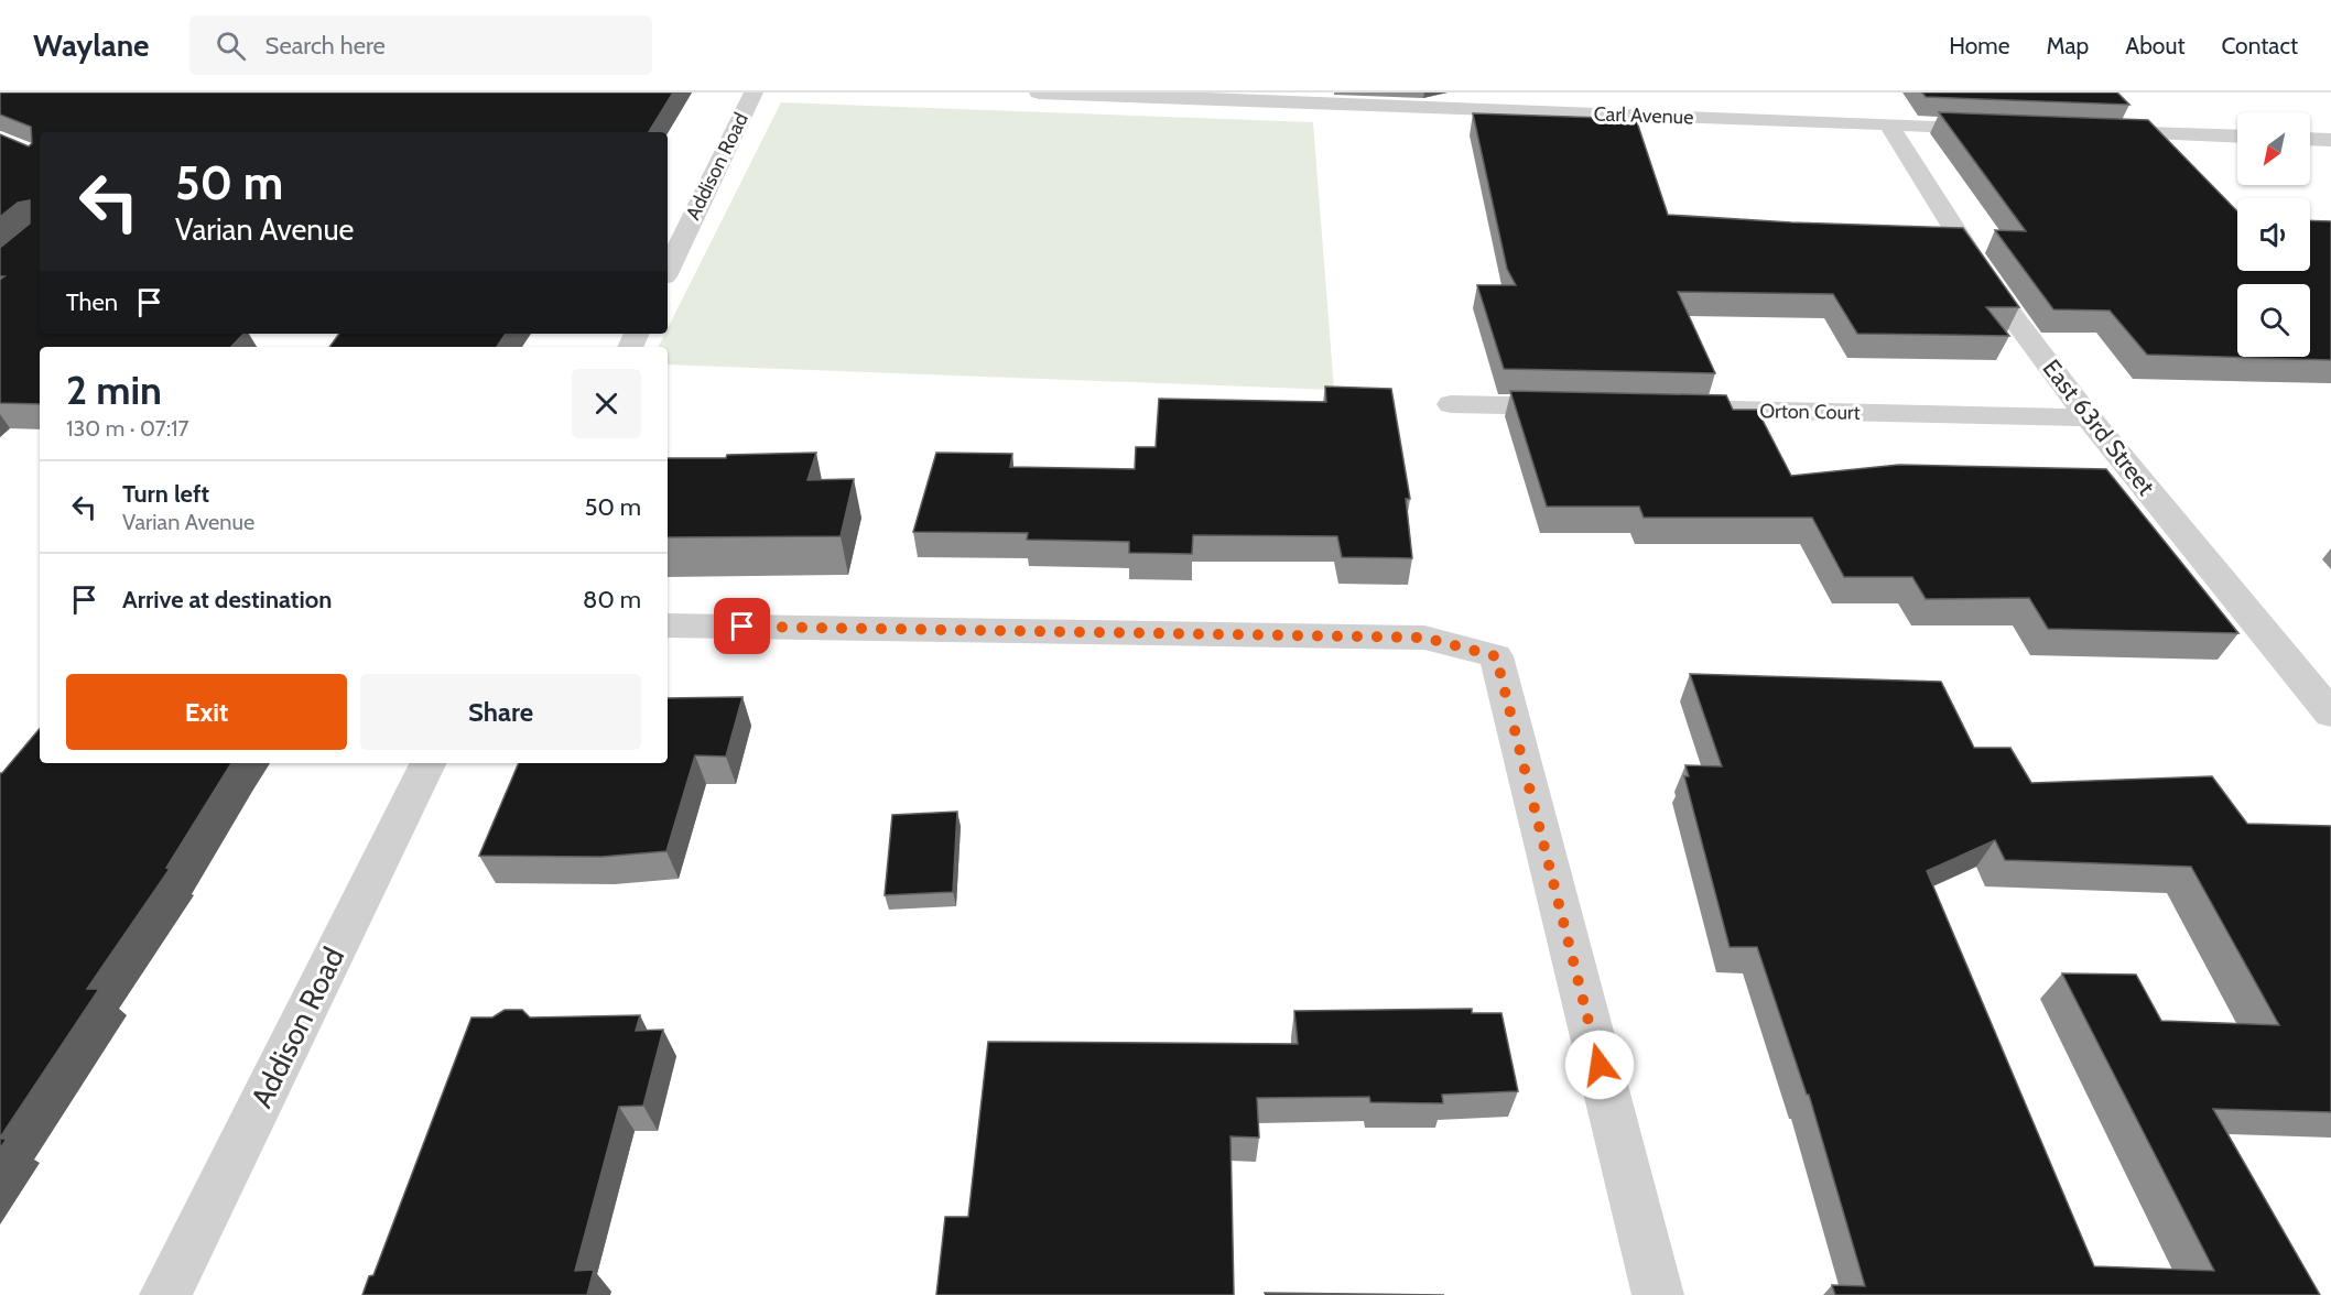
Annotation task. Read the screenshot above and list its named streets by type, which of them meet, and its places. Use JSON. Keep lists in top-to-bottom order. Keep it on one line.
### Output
{"streets":{"street":["Carl Avenue","Addison Road","Orton Court","East 63rd Street"]},"crossings":[["Carl Avenue","East 63rd Street"],["Orton Court","East 63rd Street"]],"north":"bottom left","page":{"header":"Waylane","search":"Search here","nav":["Home","Map","About","Contact"],"turn":["50 m","Varian Avenue"],"then":"Then","heading":["2 min","130 m · 07:17"],"list":[{"name":"Turn left","note":"Varian Avenue","value":"50 m"},{"name":"Arrive at destination","value":"80 m"}],"buttons":["Exit","Share"]}}
